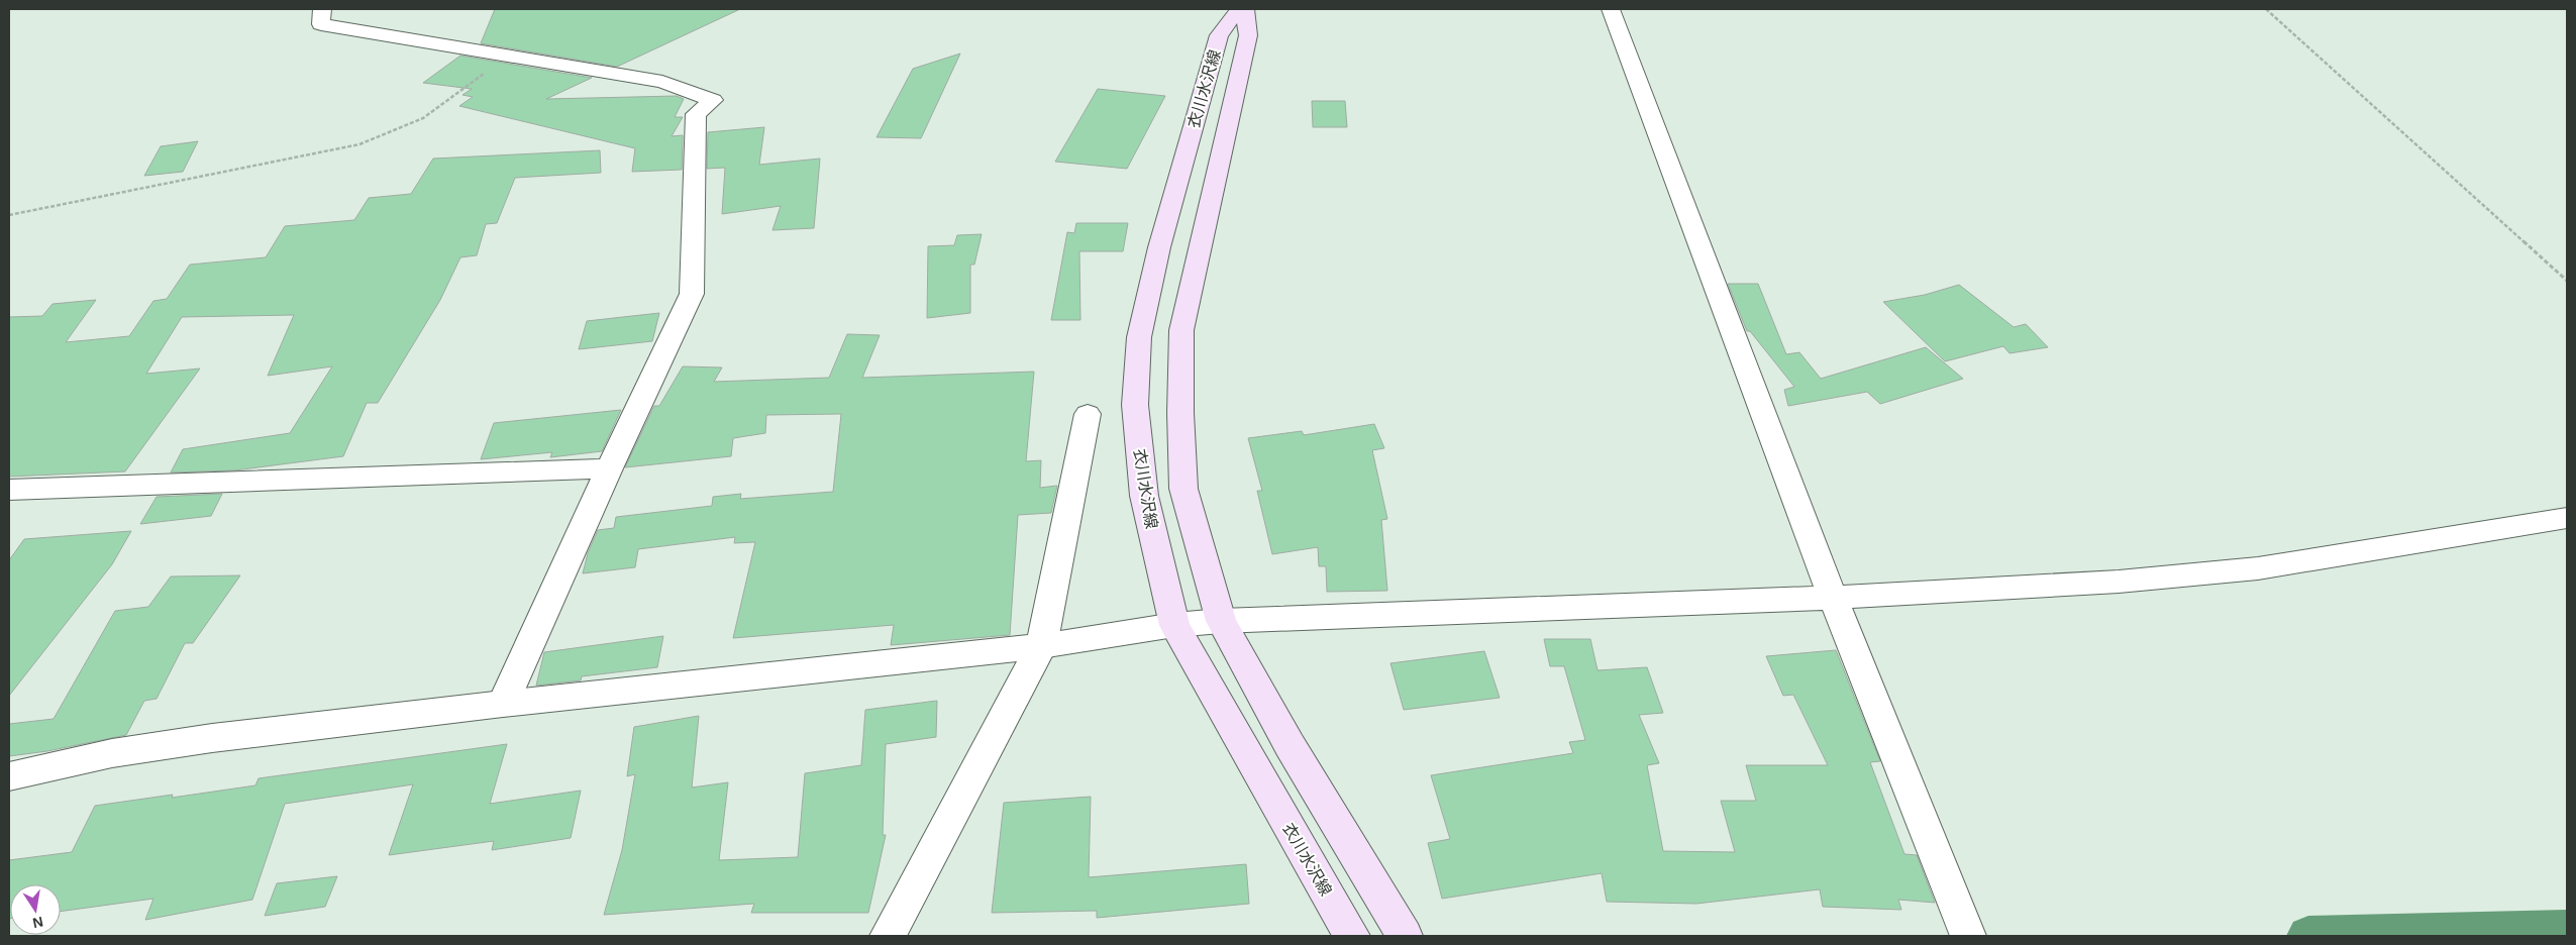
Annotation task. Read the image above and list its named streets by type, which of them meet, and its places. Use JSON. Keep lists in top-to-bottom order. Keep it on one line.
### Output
{"streets":{"main road":["衣川水沢線"]},"north":"bottom"}
